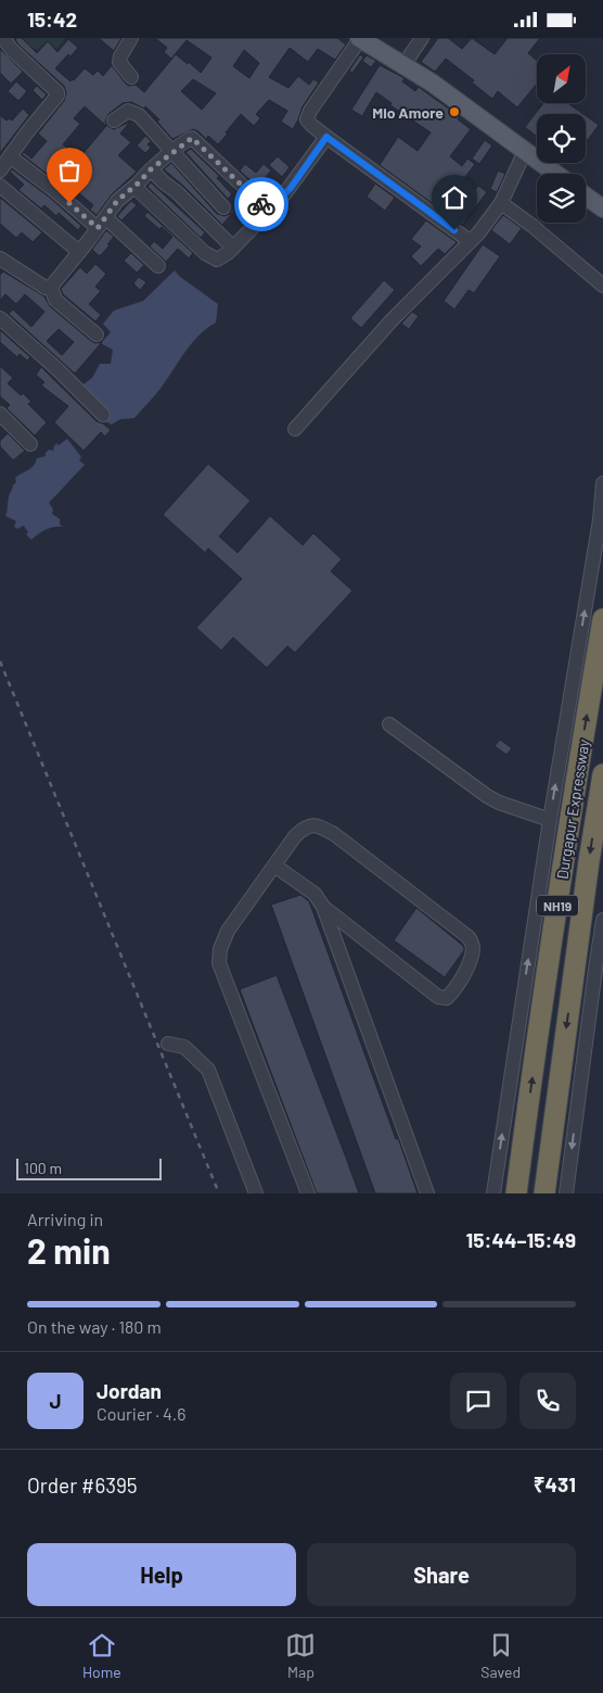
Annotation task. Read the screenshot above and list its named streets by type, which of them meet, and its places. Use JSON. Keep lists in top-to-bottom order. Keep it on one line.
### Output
{"streets":{"highway":["Durgapur Expressway","NH19"]},"places":["Mio Amore"],"scale_bar":"100 m","north":"top right","page":{"status":"15:42","scale":"100 m","heading":["2 min","Arriving in","15:44–15:49"],"panel":["Jordan","Courier · 4.6","Order #6395","₹431"],"bar":"On the way · 180 m","round":"J","buttons":["Help","Share"],"tabs":["Home","Map","Saved"]}}
